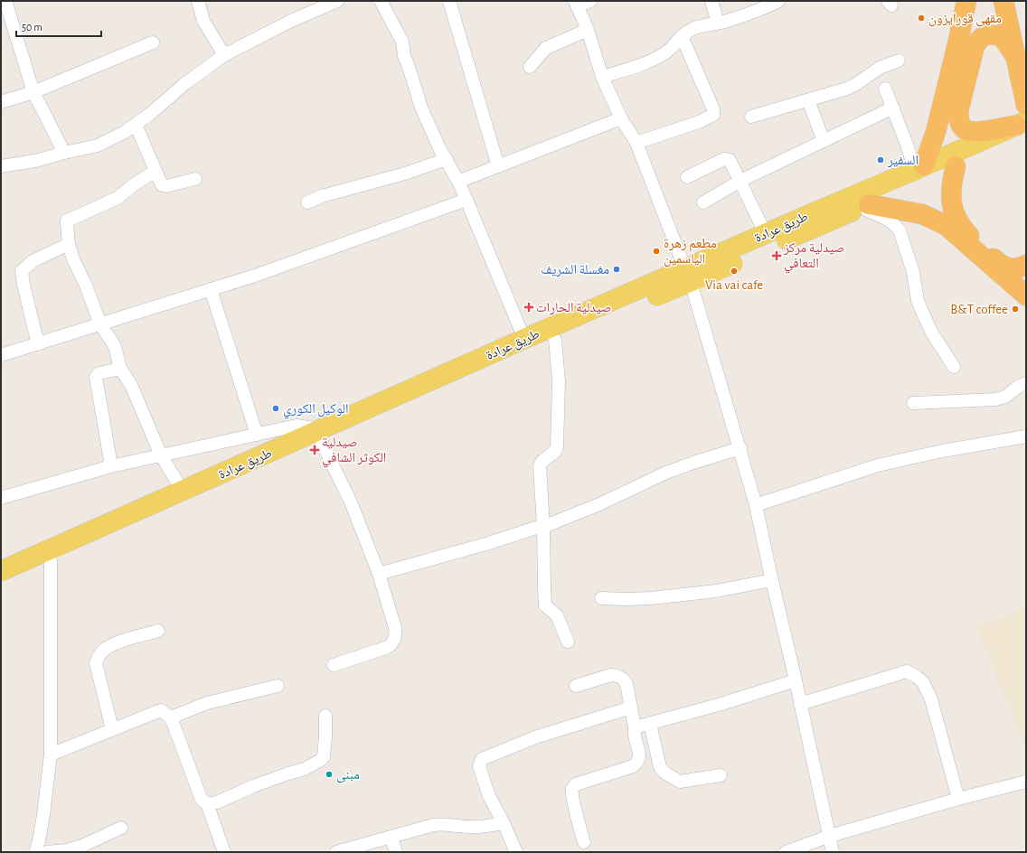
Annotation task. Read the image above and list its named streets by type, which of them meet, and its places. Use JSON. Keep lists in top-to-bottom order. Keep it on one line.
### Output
{"streets":{"main road":["طريق عرادة"]},"places":{"other":["مقهى قورايزون","السفير","مطعم زهرة الياسمين","مغسلة الشريف","Via vai cafe","B&T coffee","الوكيل الكوري","مبنى"],"health":["صيدلية مركز التعافي","صيدلية الحارات","صيدلية الكوثر الشافي"]},"scale_bar":"50 m"}
